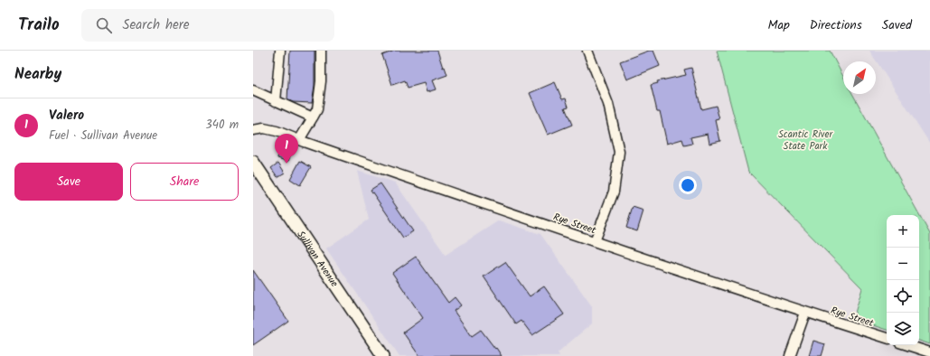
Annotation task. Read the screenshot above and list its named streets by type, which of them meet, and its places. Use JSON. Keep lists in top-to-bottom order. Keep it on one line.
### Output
{"streets":{"main road":["Sullivan Avenue"],"street":["Rye Street"]},"parks":["Scantic River State Park"],"north":"top right","page":{"header":"Trailo","search":"Search here","nav":["Map","Directions","Saved"],"heading":"Nearby","list":[{"mark":"1","name":"Valero","note":"Fuel · Sullivan Avenue","value":"340 m"}],"pins":"1","buttons":["Save","Share"],"map_buttons":["+","−"]}}
